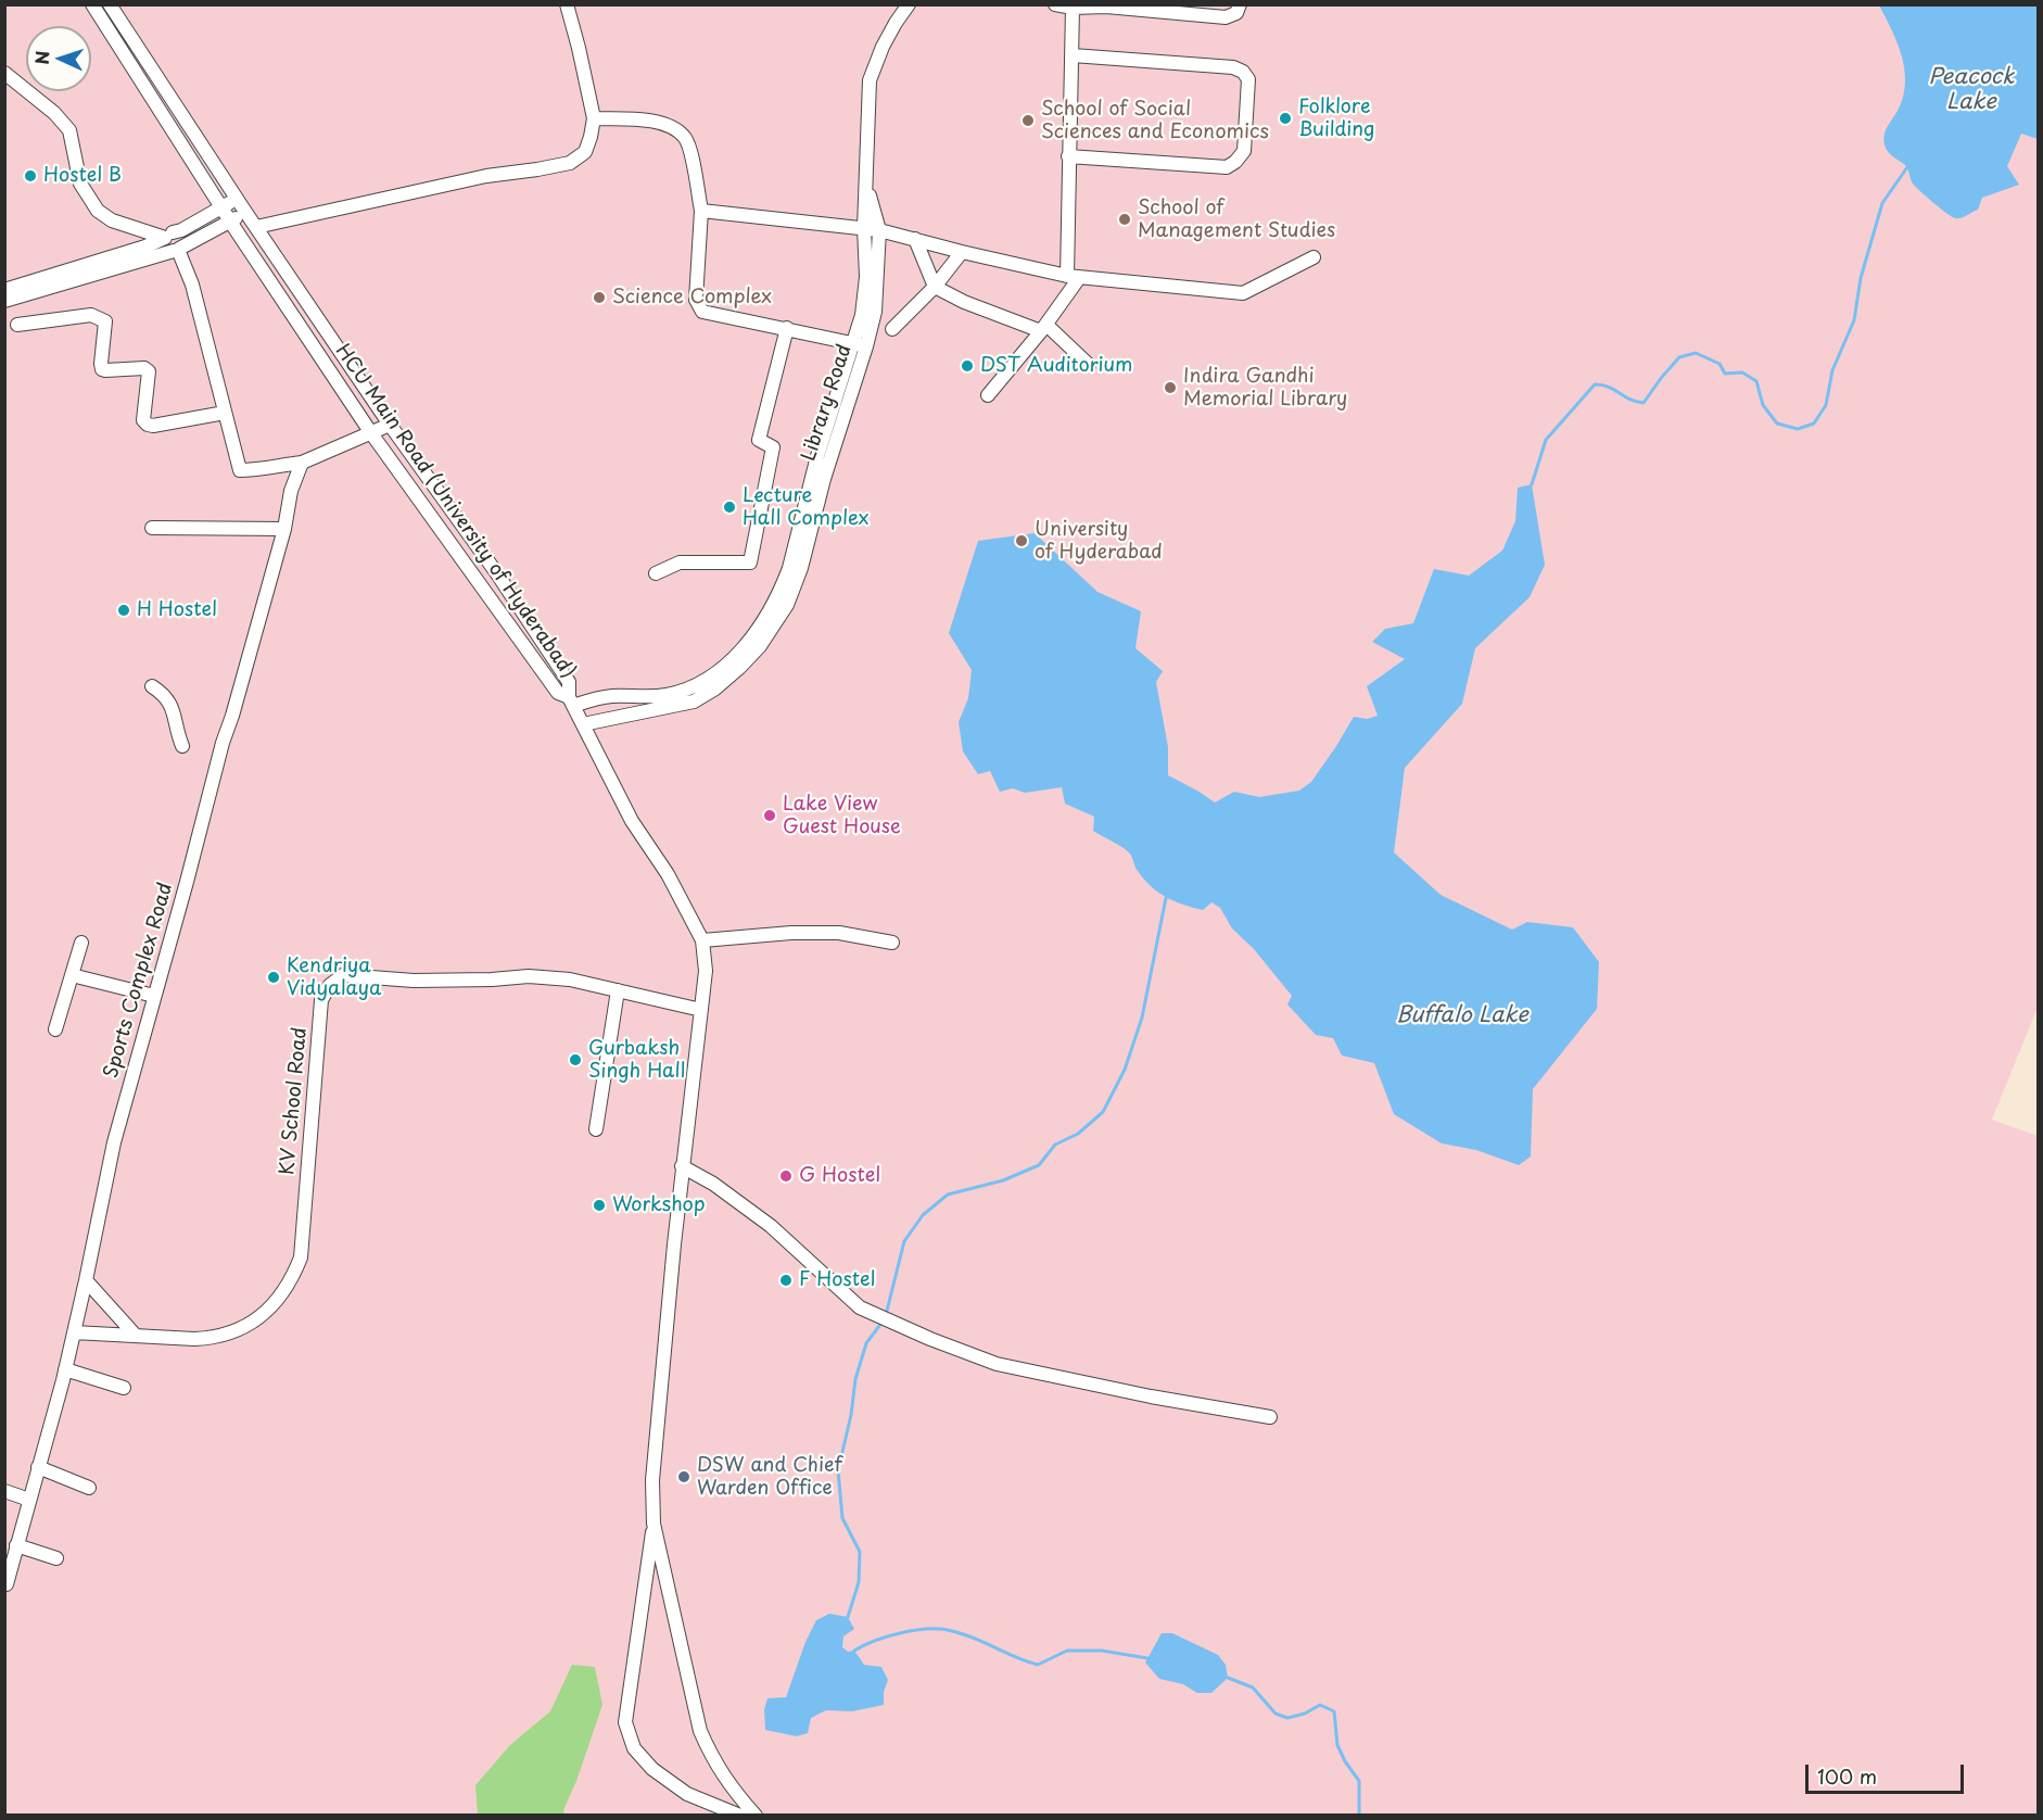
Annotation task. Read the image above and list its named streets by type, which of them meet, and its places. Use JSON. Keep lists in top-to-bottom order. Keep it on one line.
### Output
{"streets":{"street":["Library Road","HCU Main Road (University of Hyderabad)","Sports Complex Road","KV School Road"]},"crossings":[["Library Road","HCU Main Road (University of Hyderabad)"],["HCU Main Road (University of Hyderabad)","KV School Road"],["Sports Complex Road","KV School Road"]],"water":["Peacock Lake","Buffalo Lake"],"places":["Folklore Building","School of Social Sciences and Economics","Hostel B","School of Management Studies","Science Complex","DST Auditorium","Indira Gandhi Memorial Library","Lecture Hall Complex","University of Hyderabad","H Hostel","Lake View Guest House","Kendriya Vidyalaya","Gurbaksh Singh Hall","G Hostel","Workshop","F Hostel","DSW and Chief Warden Office"],"scale_bar":"100 m","north":"left"}
